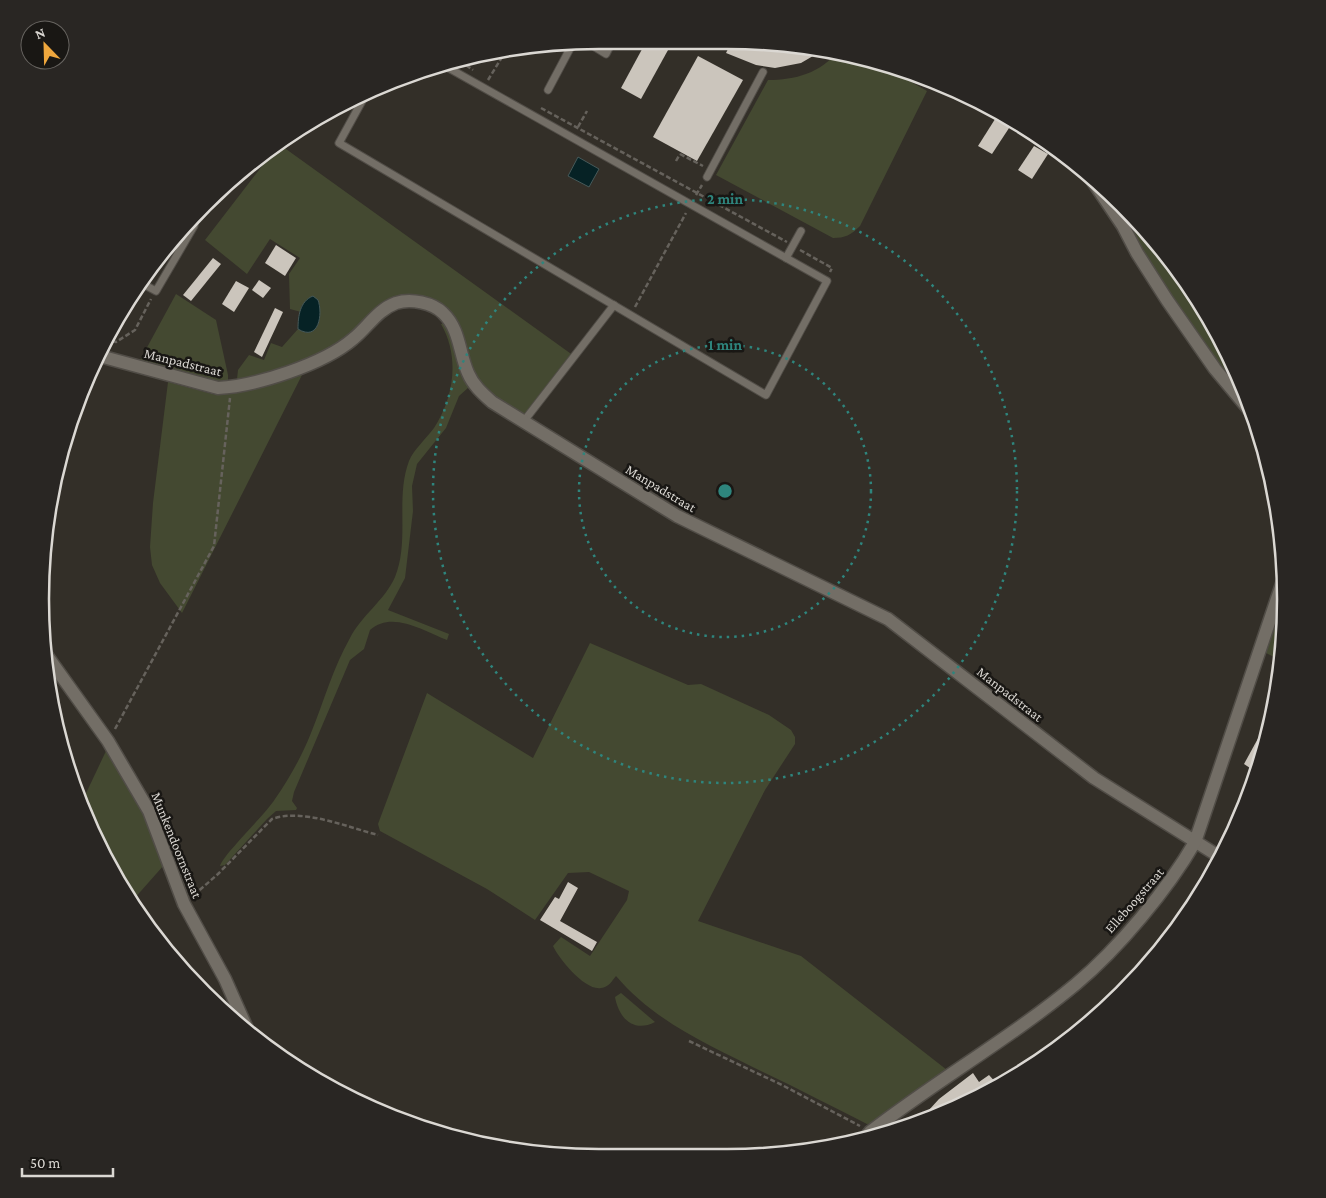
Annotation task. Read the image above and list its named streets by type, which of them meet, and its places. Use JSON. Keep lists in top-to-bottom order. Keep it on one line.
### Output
{"streets":{"street":["Manpadstraat","Munkendoornstraat","Elleboogstraat"]},"crossings":[["Manpadstraat","Elleboogstraat"]],"scale_bar":"50 m","north":"top left","rings":["2 min","1 min"]}
